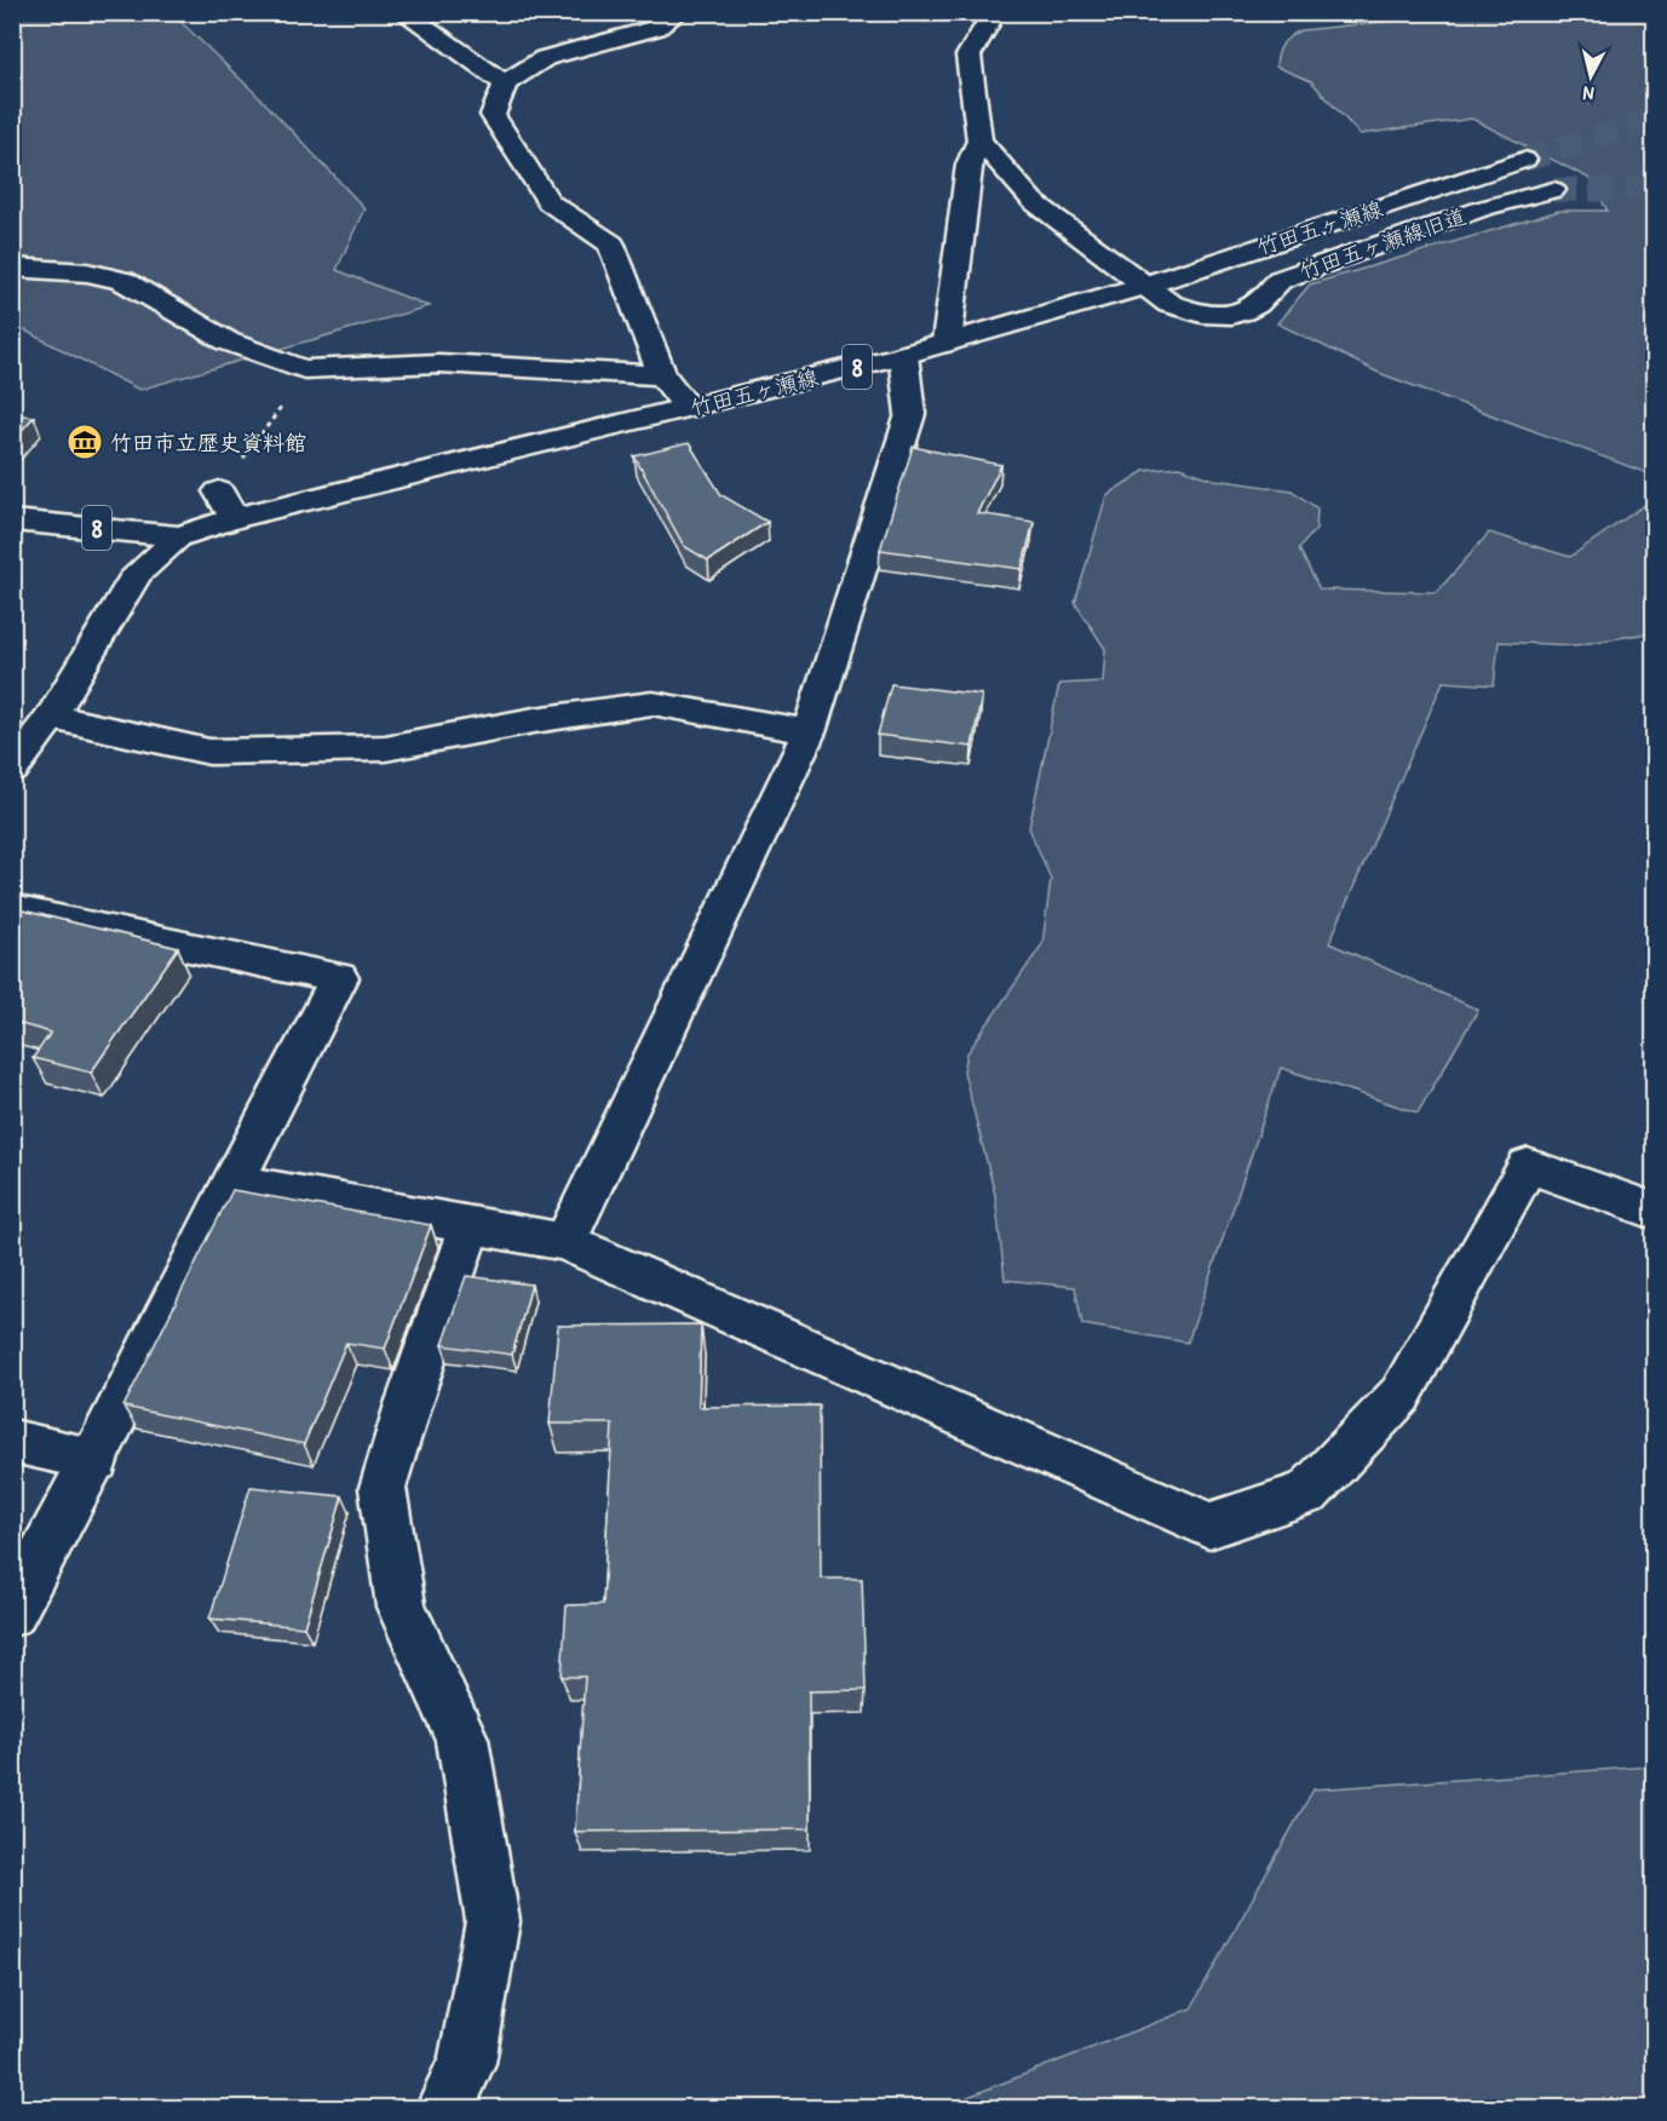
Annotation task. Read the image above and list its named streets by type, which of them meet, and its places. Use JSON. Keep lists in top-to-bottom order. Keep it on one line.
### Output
{"streets":{"street":["竹田五ヶ瀬線","竹田五ヶ瀬線旧道","8"]},"crossings":[["竹田五ヶ瀬線","竹田五ヶ瀬線旧道"]],"places":{"museum":["竹田市立歴史資料館"]},"north":"bottom"}
